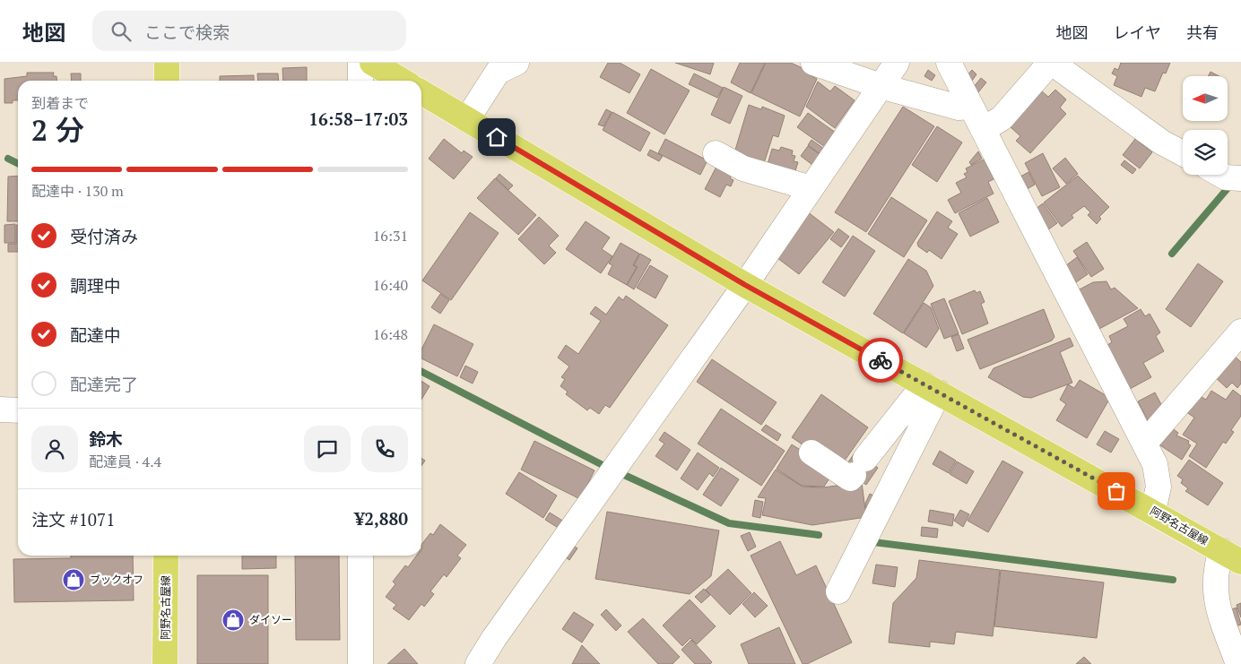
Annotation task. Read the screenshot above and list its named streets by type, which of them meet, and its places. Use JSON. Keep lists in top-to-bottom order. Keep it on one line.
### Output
{"streets":{"main road":["阿野名古屋線"]},"places":{"shop":["ブックオフ","ダイソー"]},"north":"left","page":{"header":"地図","search":"ここで検索","nav":["地図","レイヤ","共有"],"heading":["2 分","到着まで","16:58–17:03"],"panel":["鈴木","配達員 · 4.4","注文 #1071","¥2,880"],"bar":"配達中 · 130 m","list":[["受付済み","16:31"],["調理中","16:40"],["配達中","16:48"],"配達完了"]}}
